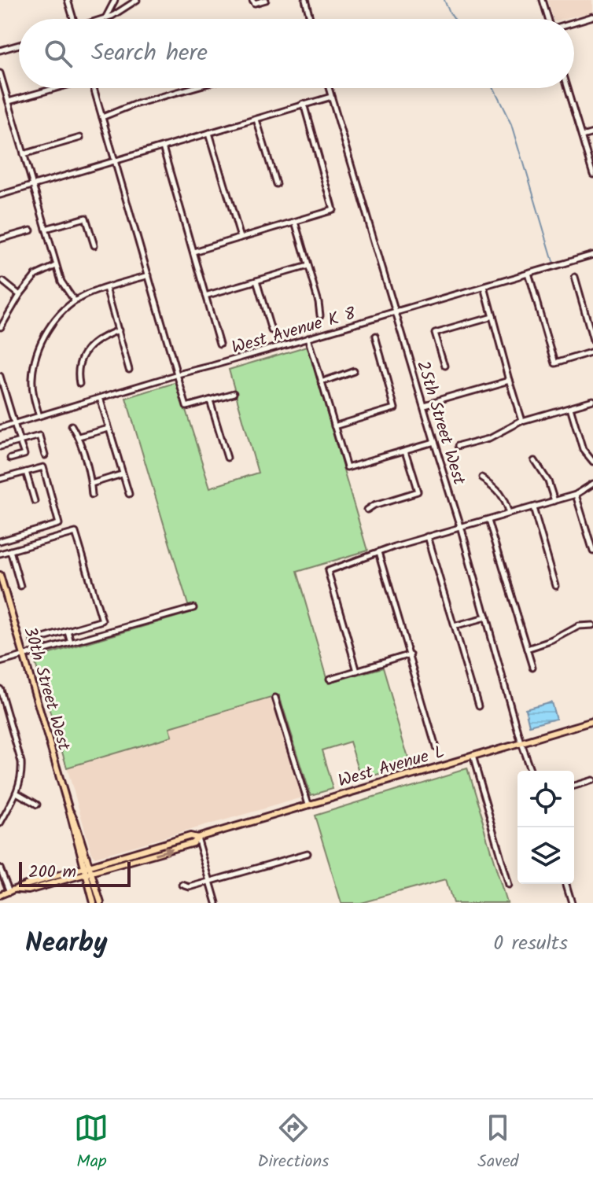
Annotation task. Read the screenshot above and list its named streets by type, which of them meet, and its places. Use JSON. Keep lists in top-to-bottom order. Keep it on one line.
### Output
{"streets":{"main road":["30th Street West","West Avenue L"],"street":["West Avenue K 8","25th Street West"]},"crossings":[["West Avenue K 8","25th Street West"],["25th Street West","West Avenue L"],["30th Street West","West Avenue L"]],"scale_bar":"200 m","page":{"search":"Search here","scale":"200 m","heading":["Nearby","0 results"],"nav":["Map","Directions","Saved"]}}
